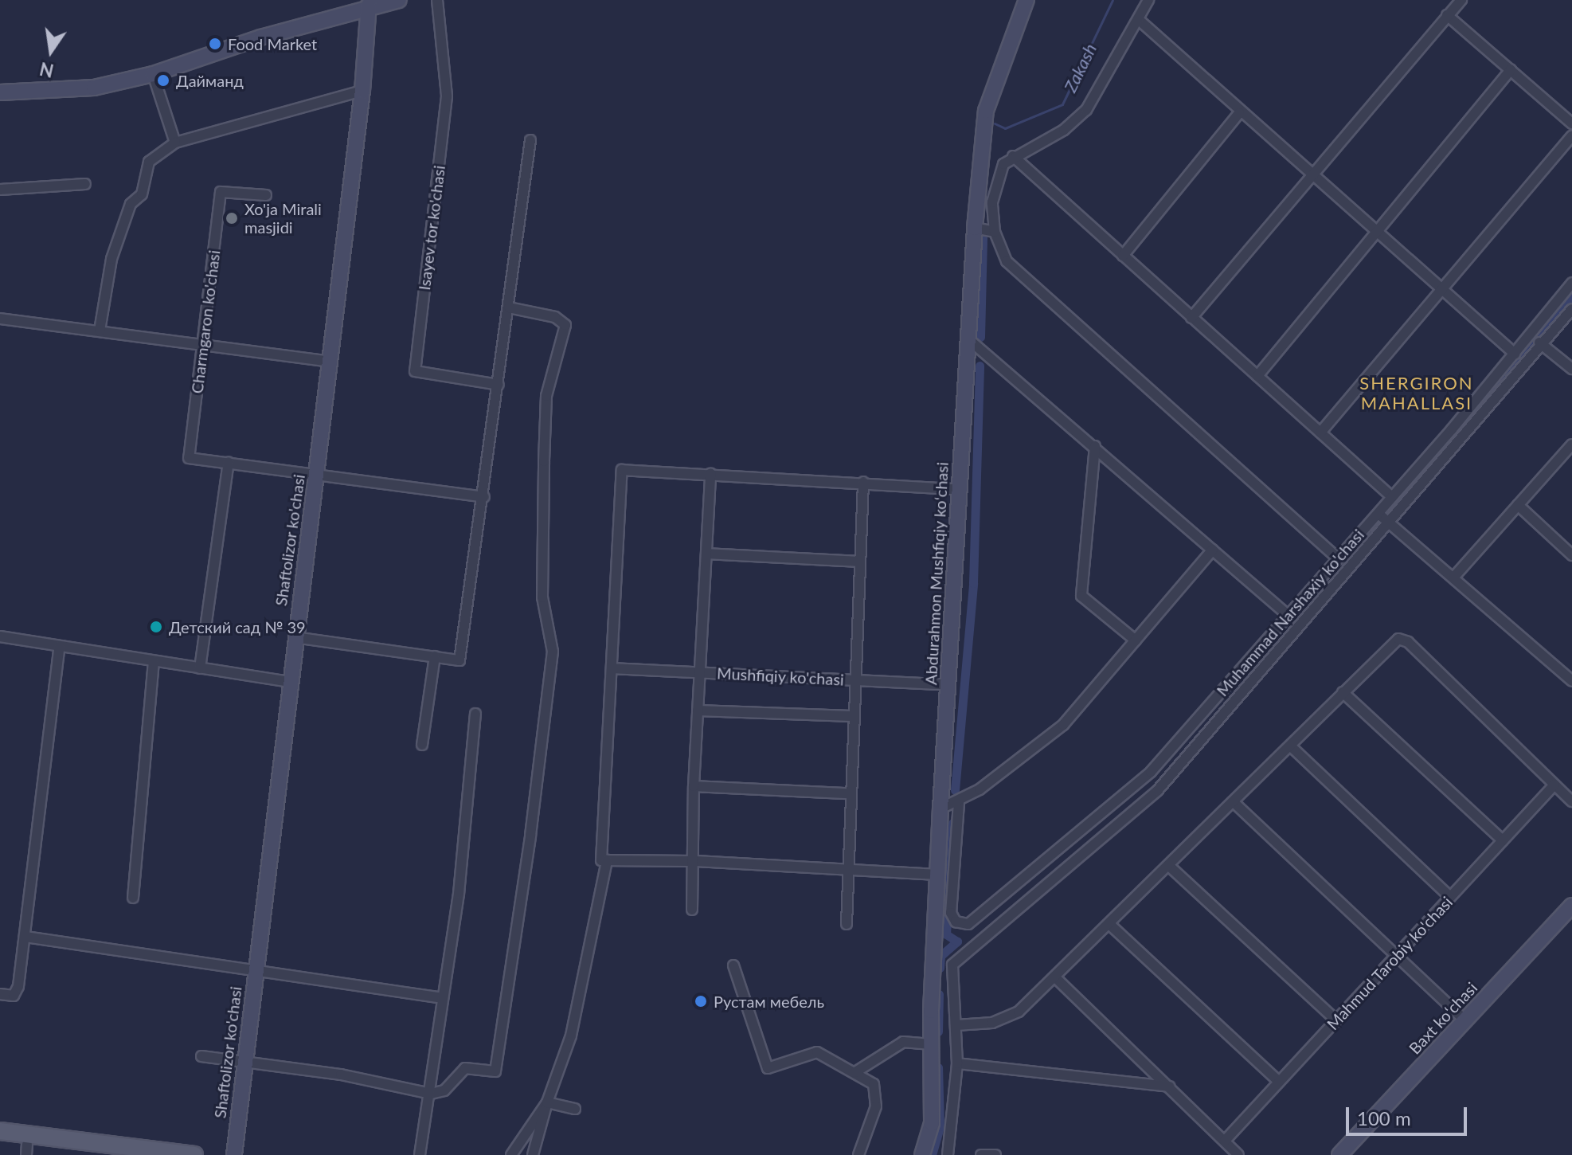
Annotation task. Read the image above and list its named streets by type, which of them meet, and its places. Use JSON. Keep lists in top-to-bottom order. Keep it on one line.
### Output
{"streets":{"street":["Isayev tor ko'chasi","Charmgaron ko'chasi","Shaftolizor ko'chasi","Abdurahmon Mushfiqiy koʻchasi","Muhammad Narshaxiy ko'chasi","Mushfiqiy ko'chasi","Mahmud Tarobiy ko'chasi","Baxt koʻchasi"]},"crossings":[["Abdurahmon Mushfiqiy koʻchasi","Mushfiqiy ko'chasi"]],"districts":["SHERGIRON MAHALLASI"],"water":["Zakash"],"places":["Food Market","Дайманд","Xo'ja Mirali masjidi","Детский сад № 39","Рустам мебель"],"scale_bar":"100 m","north":"bottom"}
